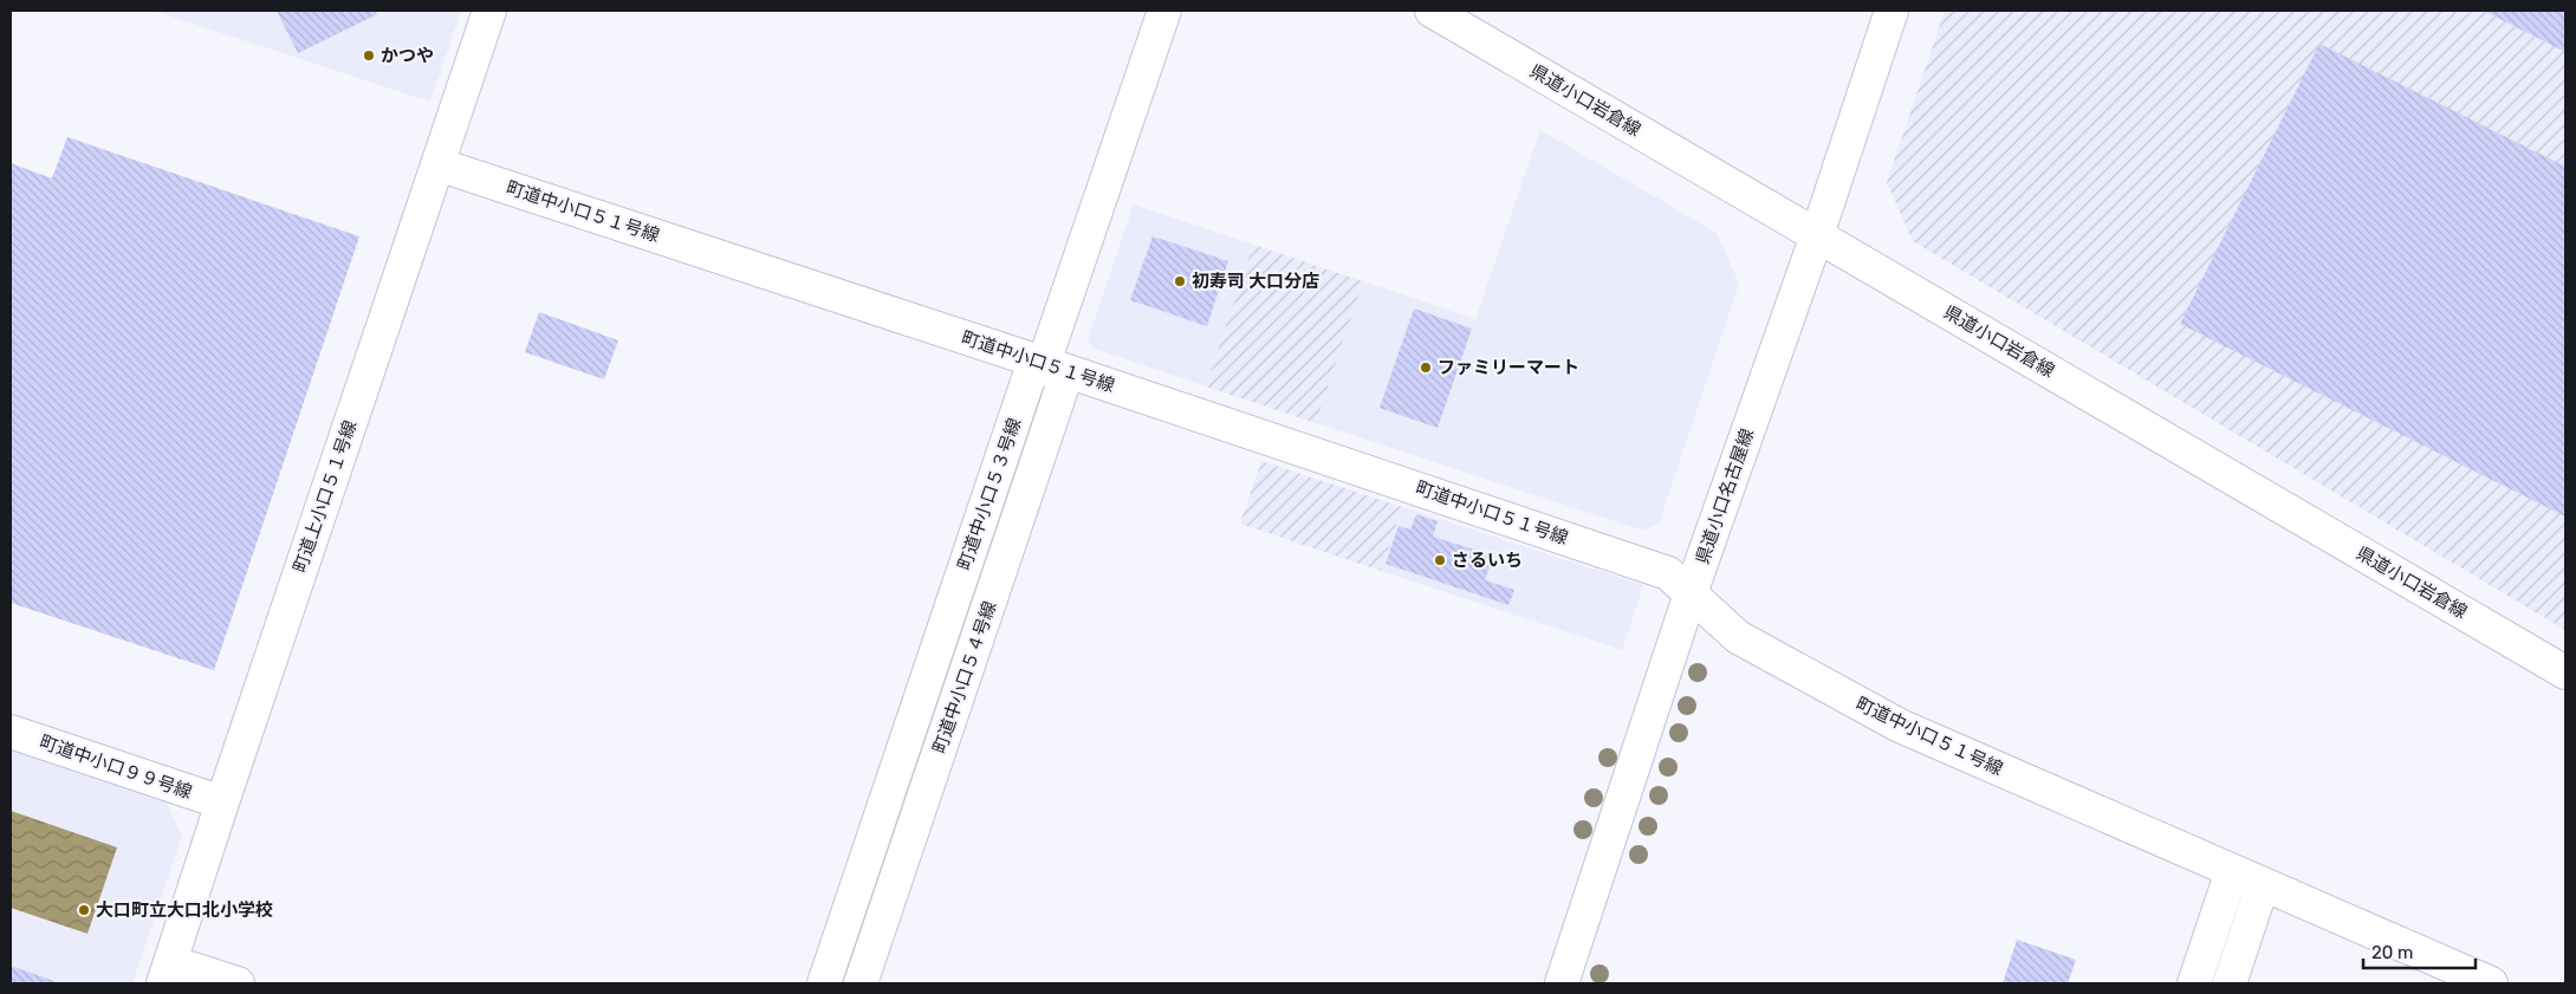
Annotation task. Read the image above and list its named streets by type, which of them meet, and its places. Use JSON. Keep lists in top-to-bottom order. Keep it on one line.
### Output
{"streets":{"street":["県道小口岩倉線","町道中小口５１号線","町道中小口５３号線","町道上小口５１号線","県道小口名古屋線","町道中小口５４号線","町道中小口９９号線"]},"crossings":[["県道小口岩倉線","県道小口名古屋線"],["町道中小口５１号線","町道中小口５３号線"],["町道中小口５１号線","町道上小口５１号線"],["町道中小口５１号線","県道小口名古屋線"],["町道中小口５１号線","町道中小口５４号線"],["町道中小口５３号線","町道中小口５４号線"],["町道上小口５１号線","町道中小口９９号線"]],"places":["かつや","初寿司 大口分店","ファミリーマート","さるいち","大口町立大口北小学校"],"scale_bar":"20 m"}
